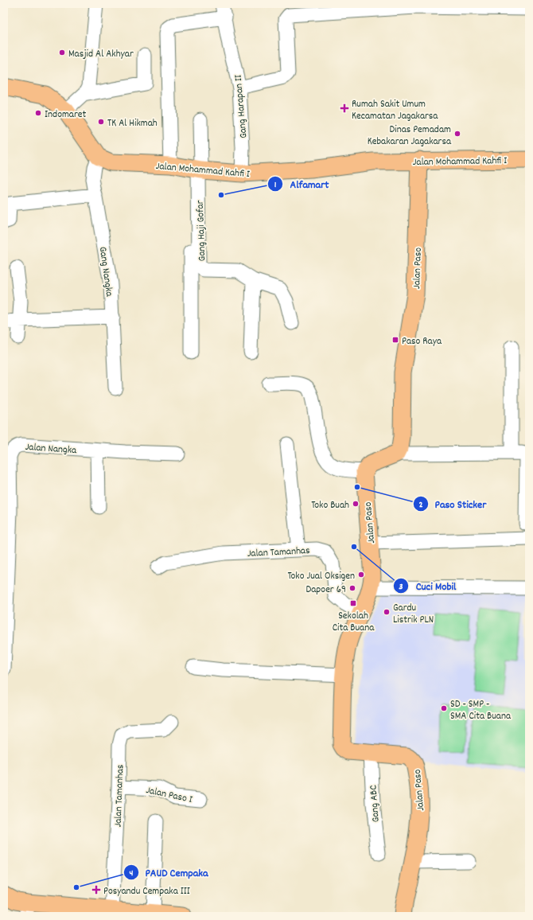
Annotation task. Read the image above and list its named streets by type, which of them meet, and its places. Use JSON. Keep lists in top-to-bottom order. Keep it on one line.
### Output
{"streets":{"main road":["Jalan Mohammad Kahfi I","Jalan Paso"],"street":["Gang Harapan II","Gang Haji Gofar","Gang Nangka","Jalan Nangka","Jalan Tamanhas","Jalan Paso I","Gang ABC"]},"crossings":[["Gang Harapan II","Jalan Mohammad Kahfi I"],["Jalan Mohammad Kahfi I","Gang Haji Gofar"],["Jalan Mohammad Kahfi I","Jalan Paso"],["Jalan Mohammad Kahfi I","Gang Nangka"],["Jalan Paso","Jalan Tamanhas"],["Jalan Paso","Gang ABC"],["Jalan Tamanhas","Jalan Paso I"]],"places":{"other":["Masjid Al Akhyar","Indomaret","TK Al Hikmah","Dinas Pemadam Kebakaran Jagakarsa","Alfamart","Paso Sticker","Toko Buah","Cuci Mobil","Toko Jual Oksigen","Dapoer 69","Gardu Listrik PLN","SD - SMP - SMA Cita Buana","PAUD Cempaka"],"health":["Rumah Sakit Umum Kecamatan Jagakarsa","Posyandu Cempaka III"],"transit":["Paso Raya","Sekolah Cita Buana"]}}
